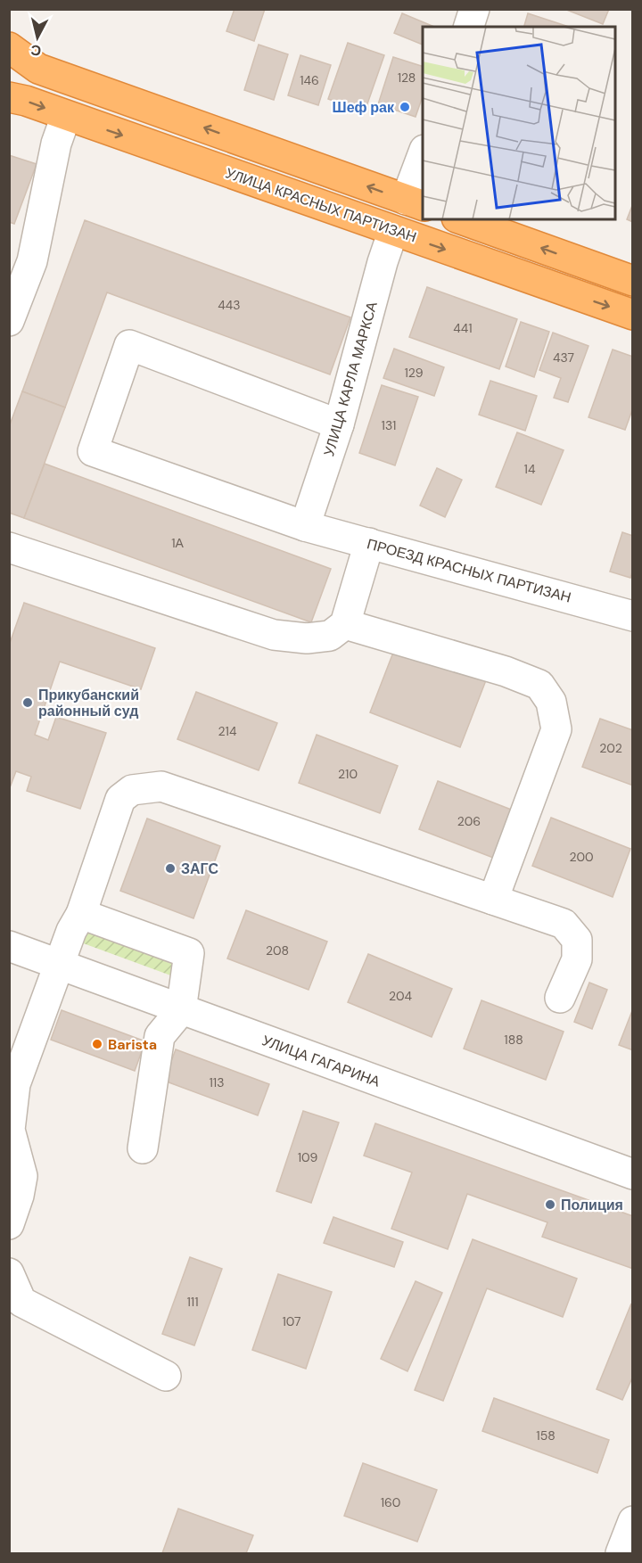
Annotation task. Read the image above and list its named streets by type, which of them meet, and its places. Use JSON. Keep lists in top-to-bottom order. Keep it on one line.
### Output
{"streets":{"highway":["УЛИЦА КРАСНЫХ ПАРТИЗАН"],"street":["УЛИЦА КАРЛА МАРКСА","ПРОЕЗД КРАСНЫХ ПАРТИЗАН","УЛИЦА ГАГАРИНА"]},"crossings":[["УЛИЦА КРАСНЫХ ПАРТИЗАН","УЛИЦА КАРЛА МАРКСА"],["УЛИЦА КАРЛА МАРКСА","ПРОЕЗД КРАСНЫХ ПАРТИЗАН"]],"places":["Шеф рак","Прикубанский районный суд","ЗАГС","Barista","Полиция"],"house_numbers":["128","146","443","441","437","129","131","14","1А","214","202","210","206","200","208","204","188","113","109","111","107","158","160"],"north":"bottom"}
